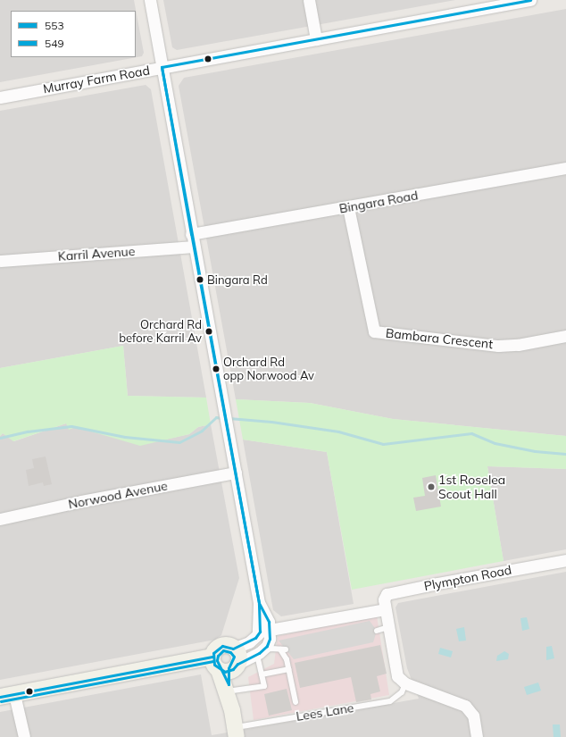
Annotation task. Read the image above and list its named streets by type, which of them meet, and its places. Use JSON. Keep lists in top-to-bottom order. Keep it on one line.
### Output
{"streets":{"street":["Murray Farm Road","Bingara Road","Karril Avenue","Bambara Crescent","Norwood Avenue","Plympton Road"],"lane":["Lees Lane"]},"crossings":[["Bingara Road","Bambara Crescent"]],"places":["Bingara Rd","Orchard Rd before Karril Av","Orchard Rd opp Norwood Av","1st Roselea Scout Hall"],"lines":["transit line 553","transit line 549"],"legend":["553","549"]}
